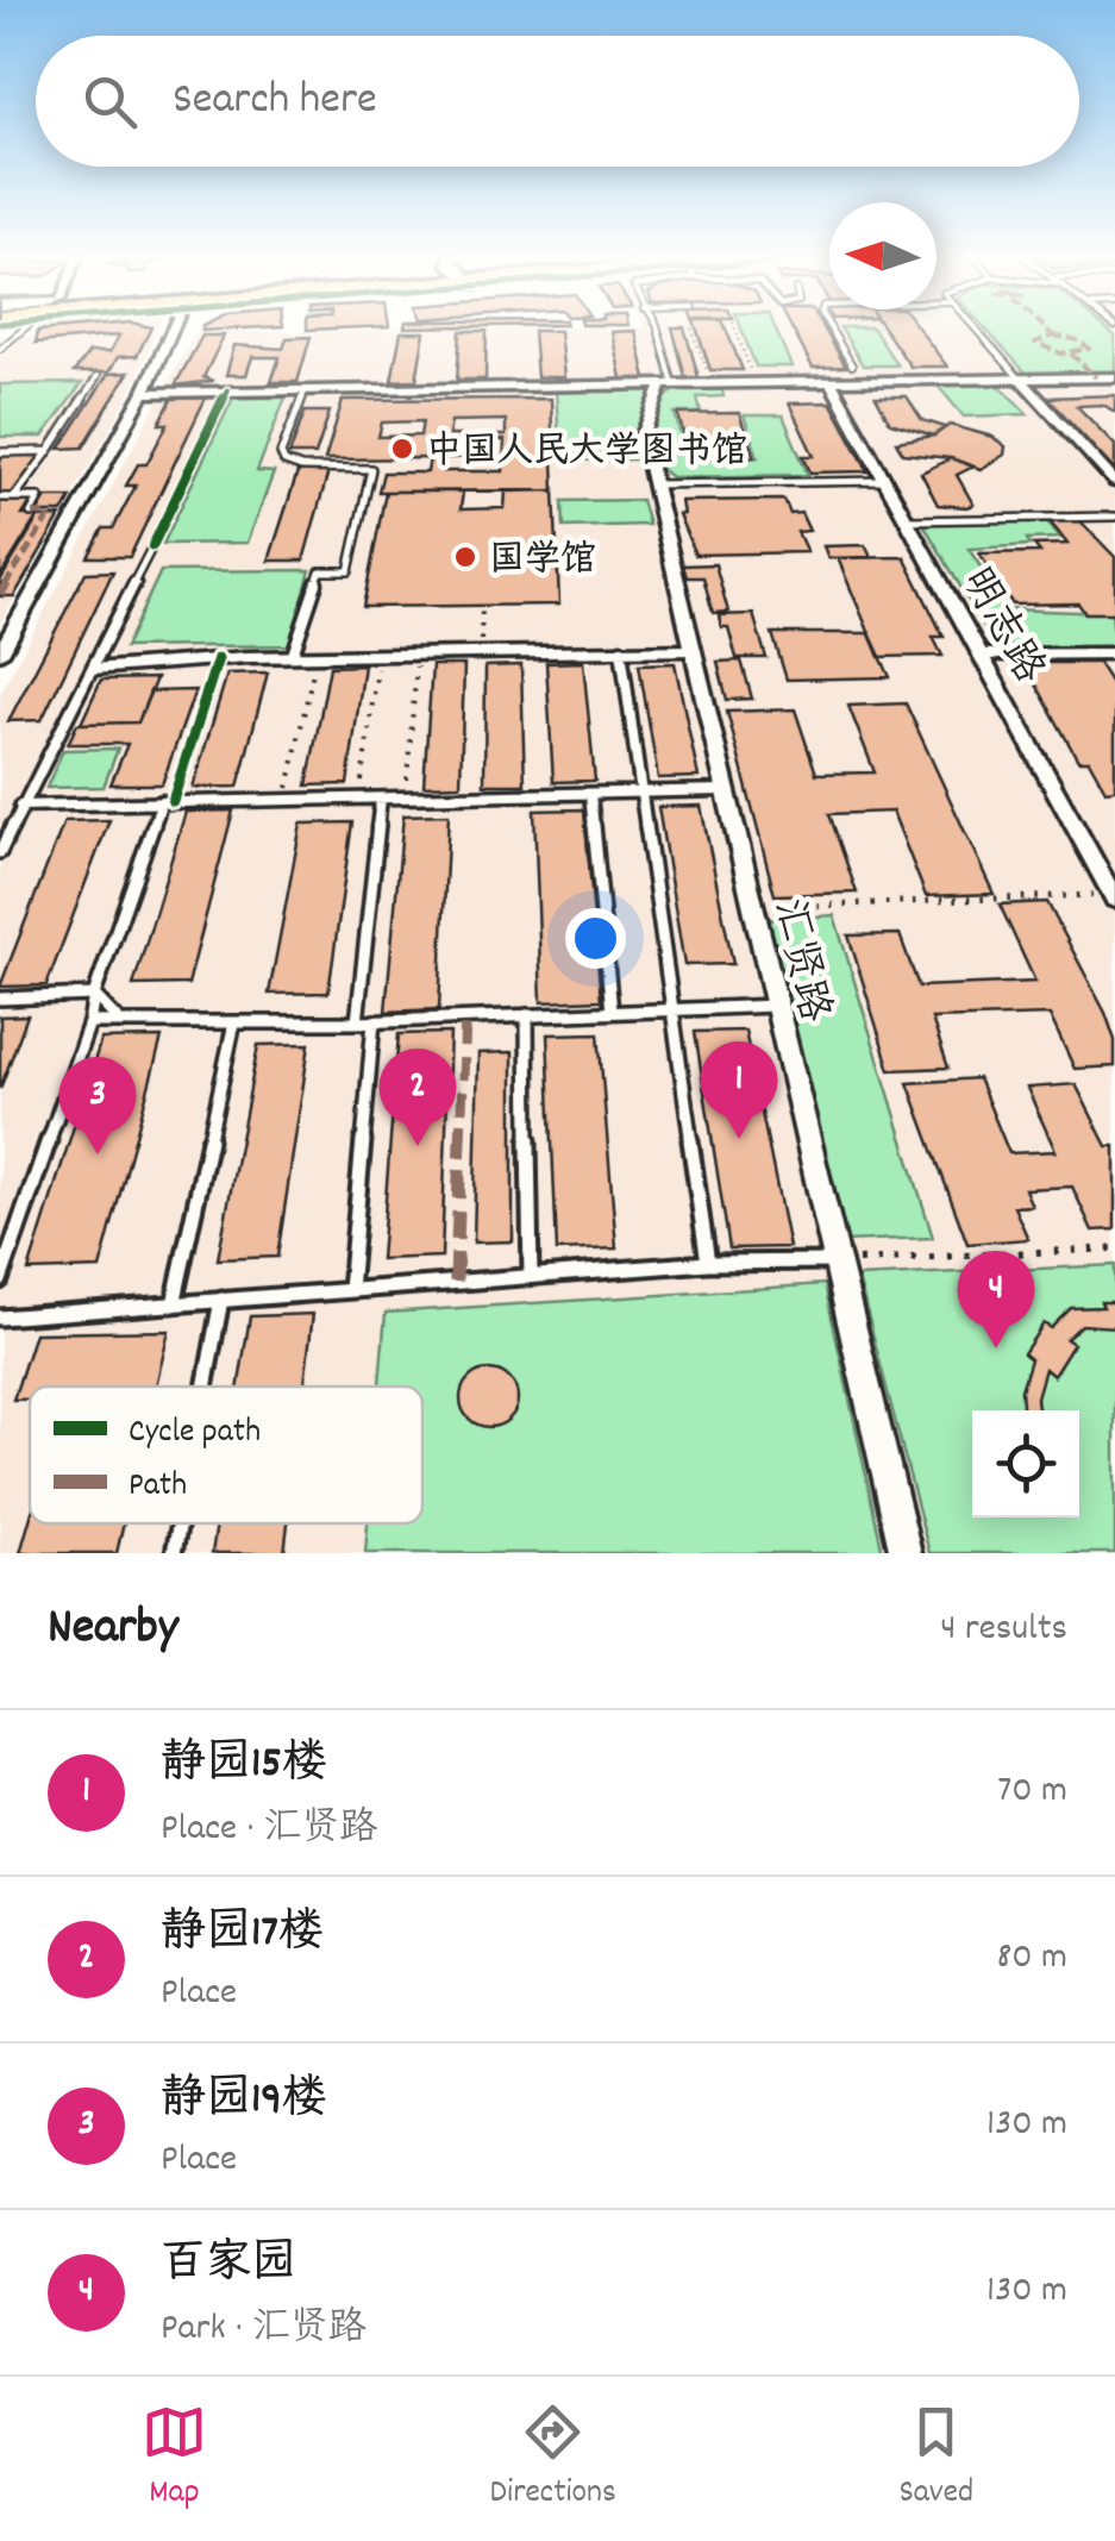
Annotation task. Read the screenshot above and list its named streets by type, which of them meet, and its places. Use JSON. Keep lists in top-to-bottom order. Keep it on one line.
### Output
{"streets":{"street":["明志路","汇贤路"]},"places":["中国人民大学图书馆","国学馆"],"legend":["Cycle path","Path"],"north":"left","page":{"search":"Search here","pins":["1","2","3","4"],"heading":["Nearby","4 results"],"list":[{"mark":"1","name":"静园15楼","note":"Place · 汇贤路","value":"70 m"},{"mark":"2","name":"静园17楼","note":"Place","value":"80 m"},{"mark":"3","name":"静园19楼","note":"Place","value":"130 m"},{"mark":"4","name":"百家园","note":"Park · 汇贤路","value":"130 m"}],"nav":["Map","Directions","Saved"]}}
